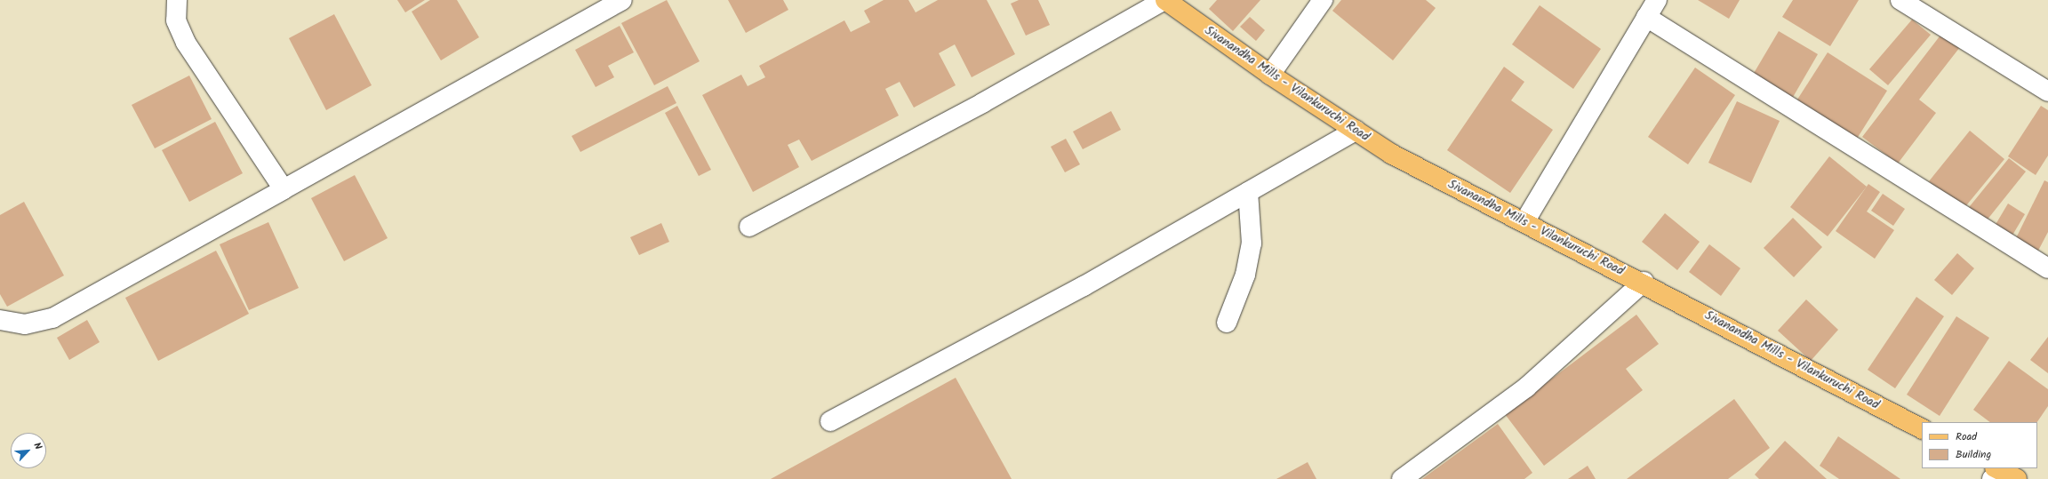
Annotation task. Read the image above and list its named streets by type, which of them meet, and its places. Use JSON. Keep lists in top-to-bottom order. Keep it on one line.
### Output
{"streets":{"main road":["Sivanandha Mills - Vilankuruchi Road"]},"legend":["Road","Building"],"north":"top right"}
